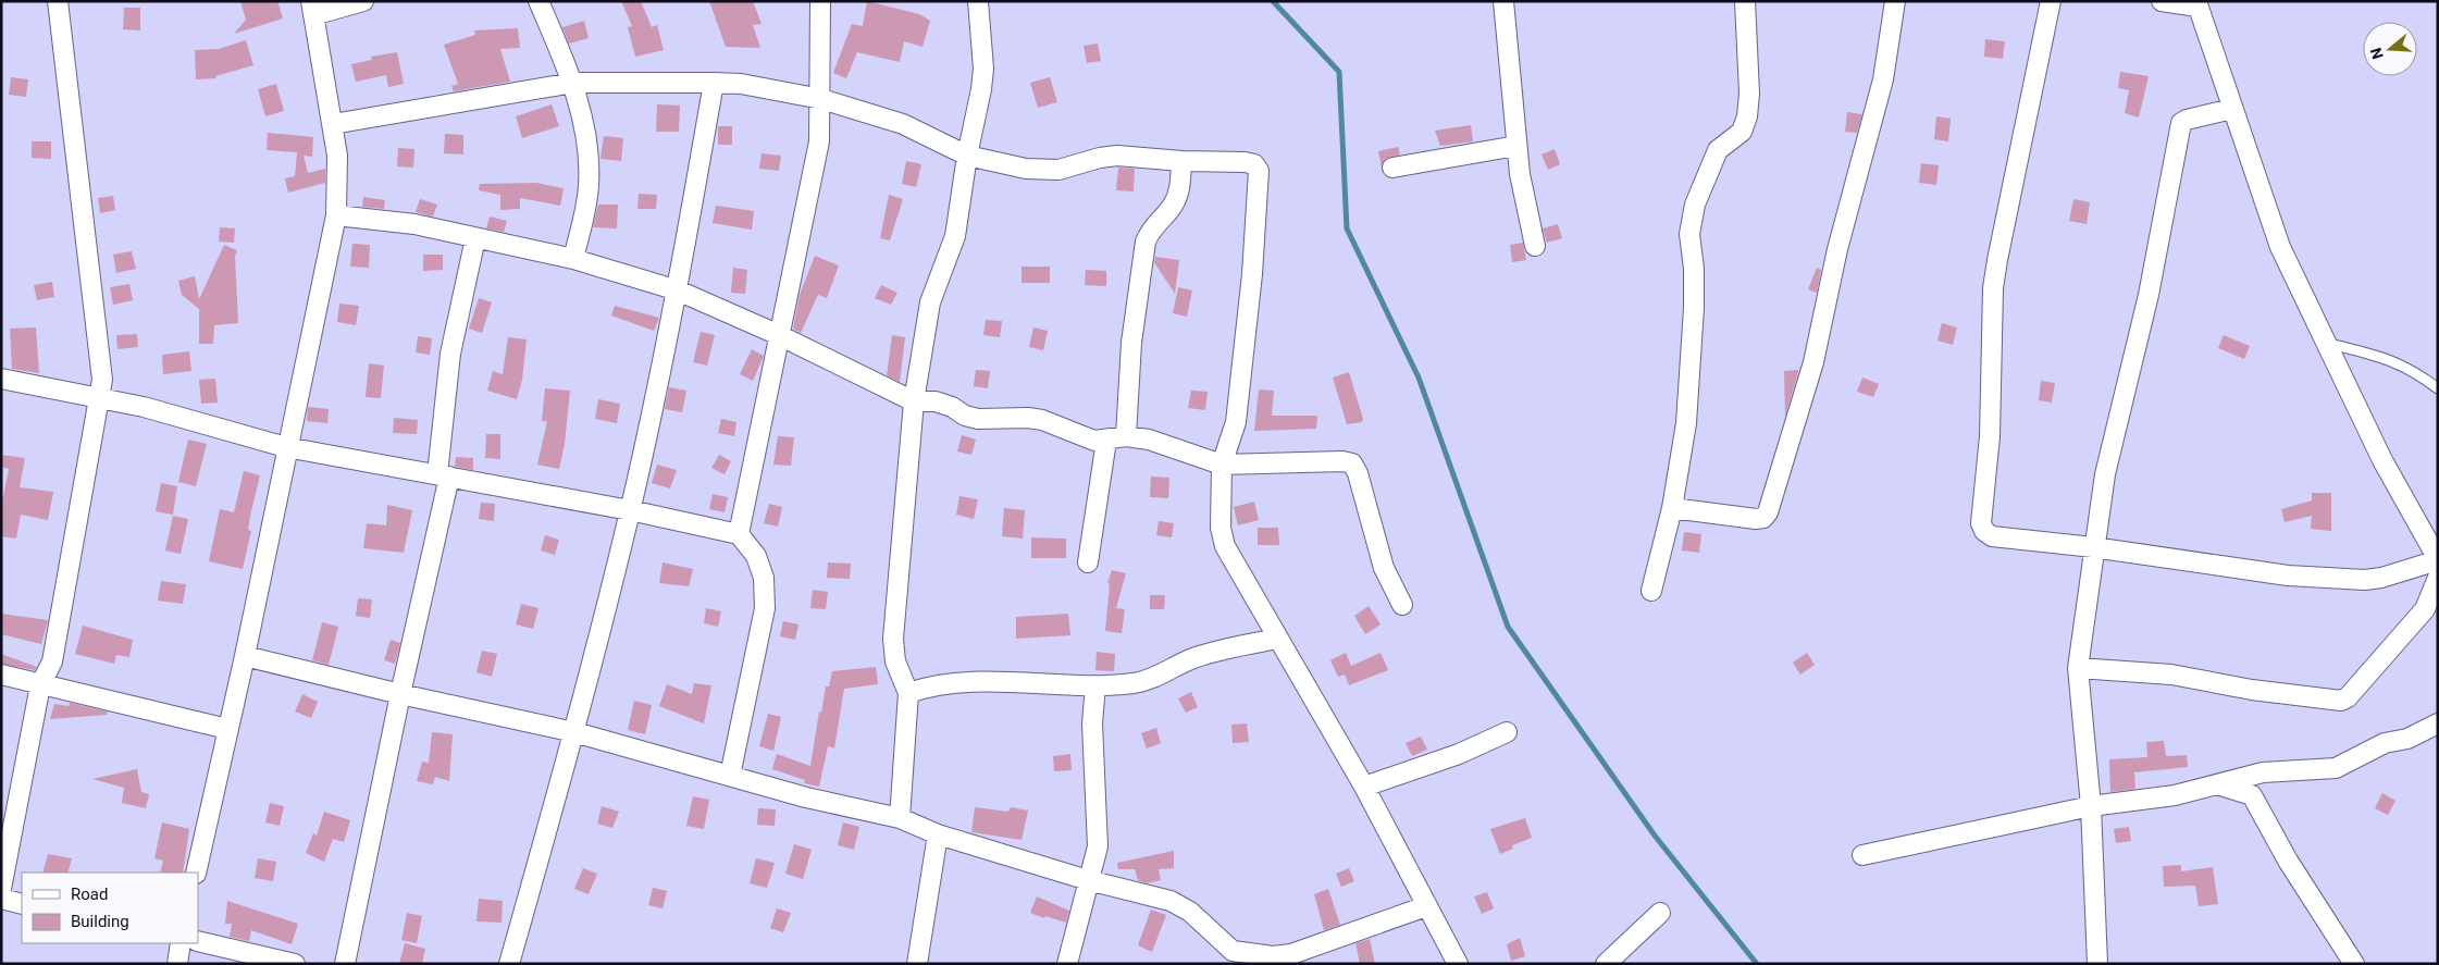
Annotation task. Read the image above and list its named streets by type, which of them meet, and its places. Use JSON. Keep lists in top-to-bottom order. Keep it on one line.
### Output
{"legend":["Road","Building"],"north":"left"}
